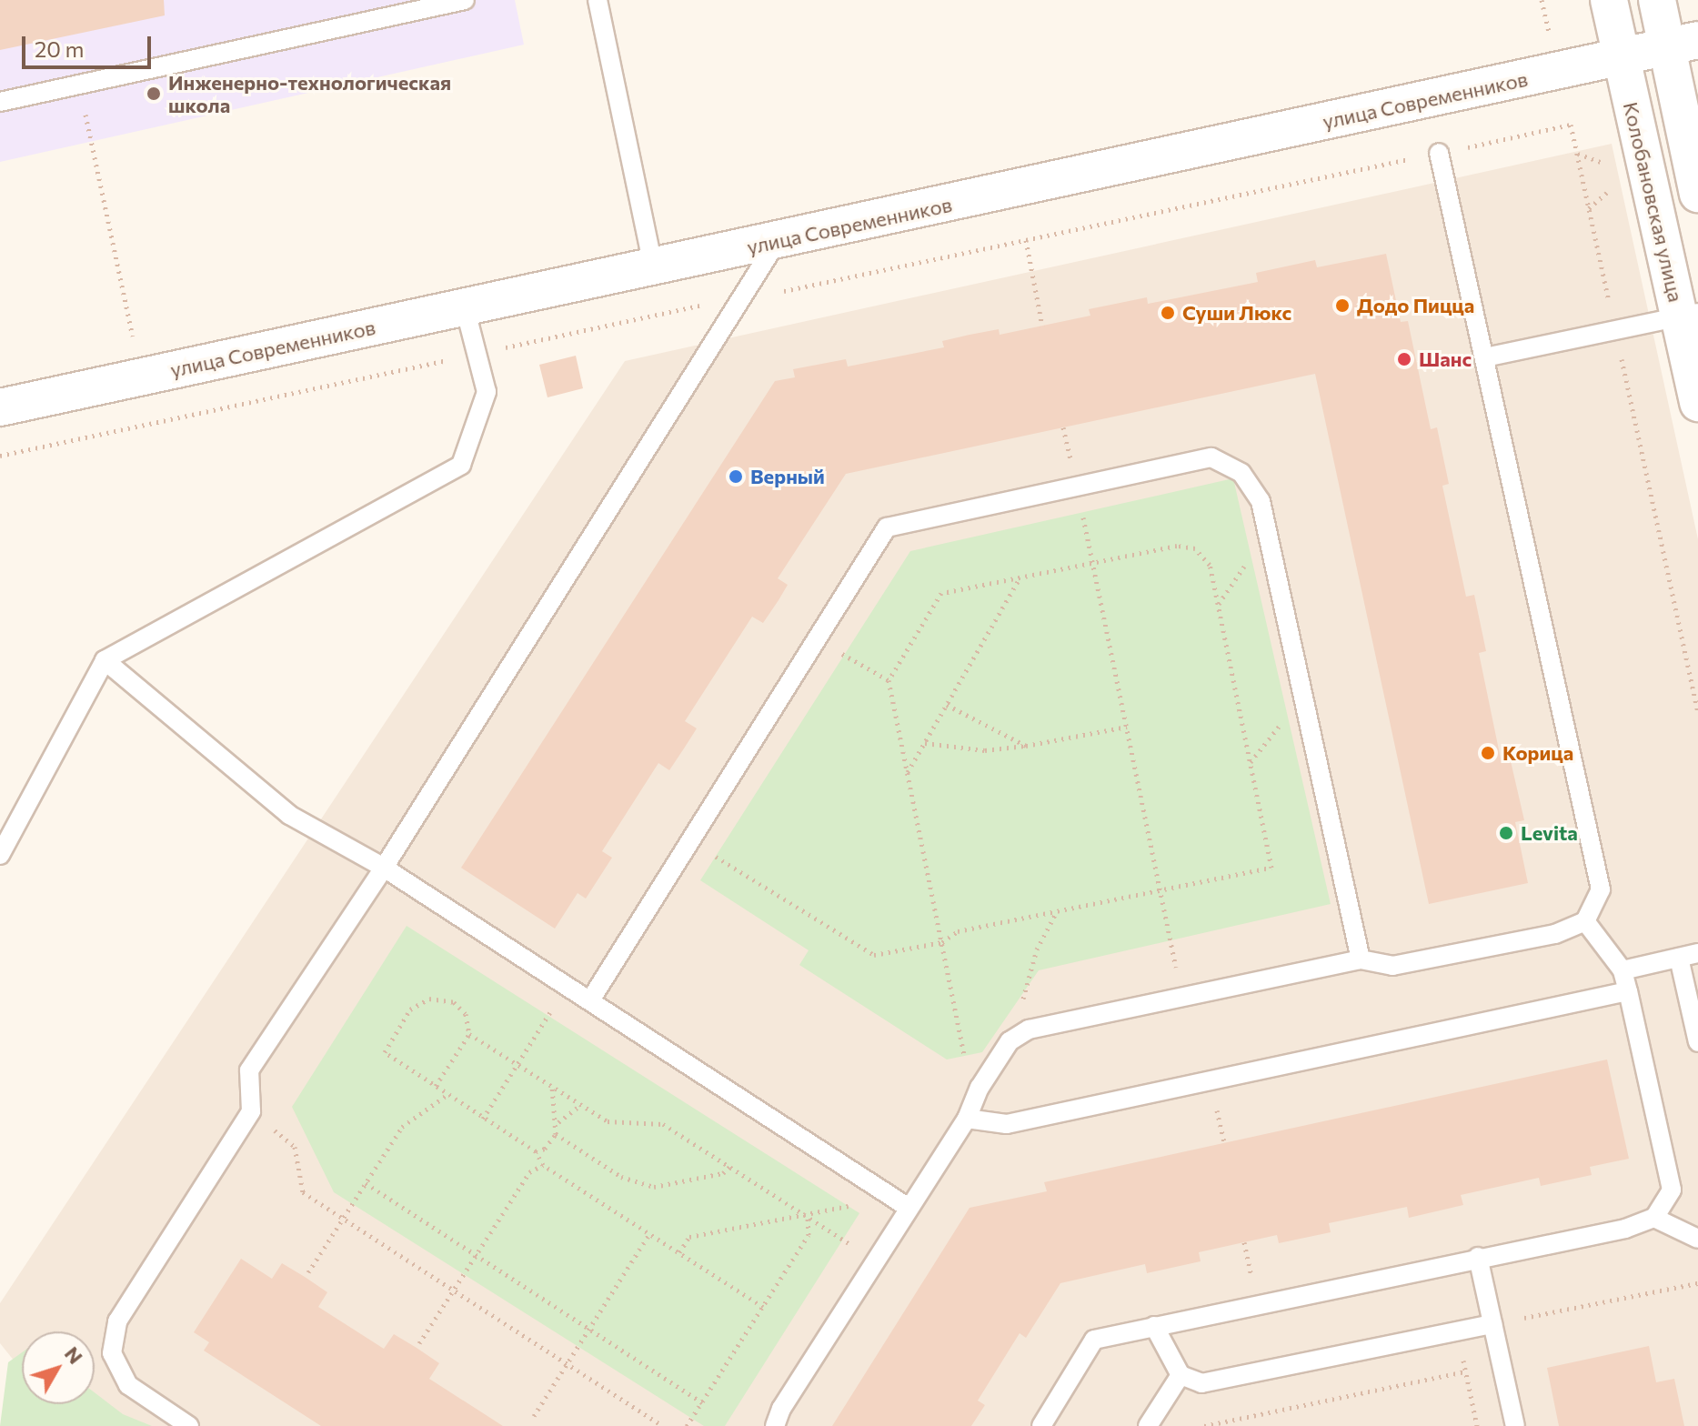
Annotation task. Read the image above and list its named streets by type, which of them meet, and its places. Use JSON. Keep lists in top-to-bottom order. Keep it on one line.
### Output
{"streets":{"street":["улица Современников","Колобановская улица"]},"crossings":[["улица Современников","Колобановская улица"]],"places":["Инженерно-технологическая школа","Додо Пицца","Суши Люкс","Шанс","Верный","Корица","Levita"],"scale_bar":"20 m","north":"top right"}
